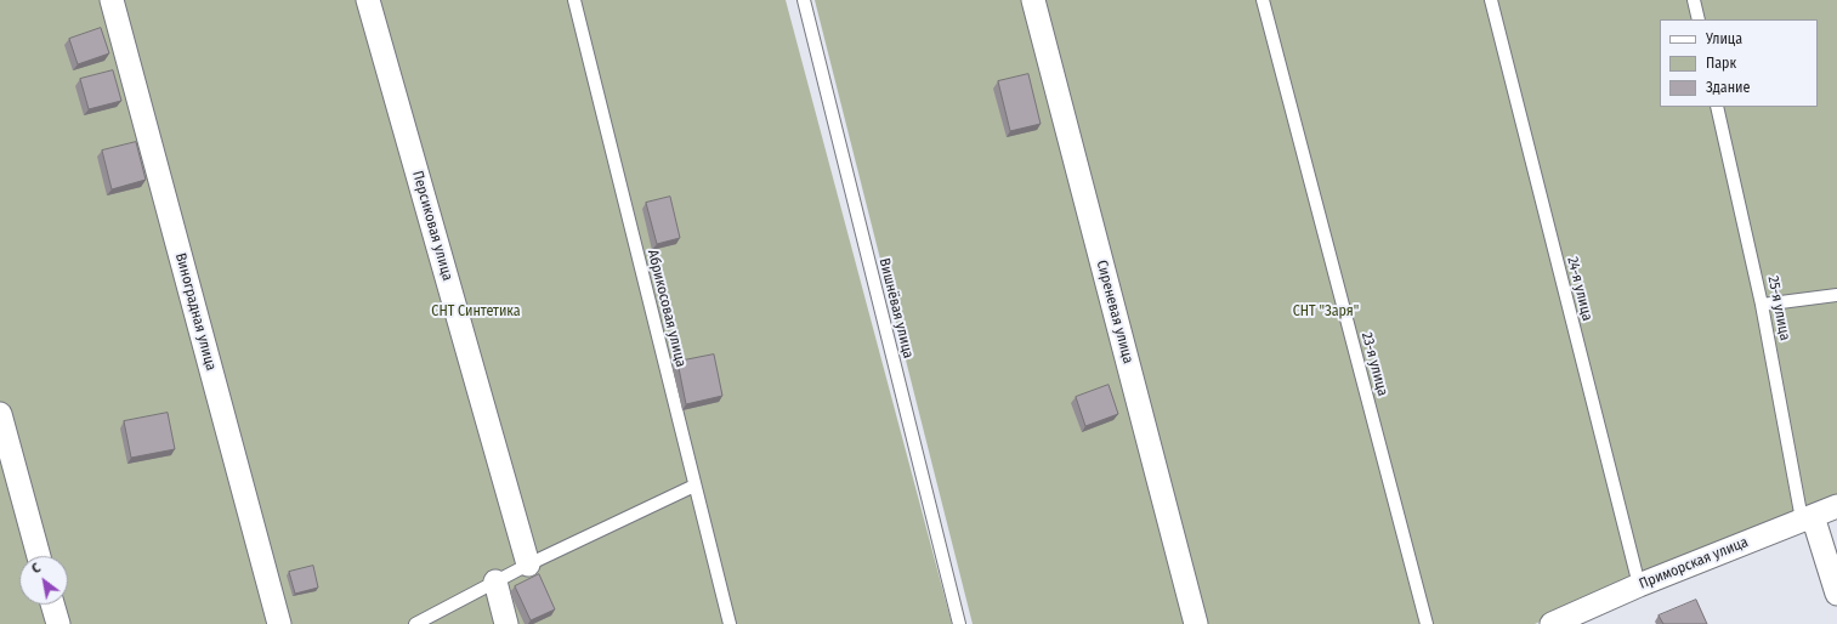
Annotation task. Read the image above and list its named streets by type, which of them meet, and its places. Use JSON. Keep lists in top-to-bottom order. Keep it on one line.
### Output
{"streets":{"street":["Персиковая улица","Виноградная улица","Сиреневая улица","Приморская улица"],"lane":["24-я улица","Абрикосовая улица","Вишнёвая улица","25-я улица","23-я улица"]},"crossings":[["24-я улица","Приморская улица"],["25-я улица","Приморская улица"]],"parks":["СНТ Синтетика","СНТ \"Заря\""],"legend":["Улица","Парк","Здание"],"north":"top left"}
